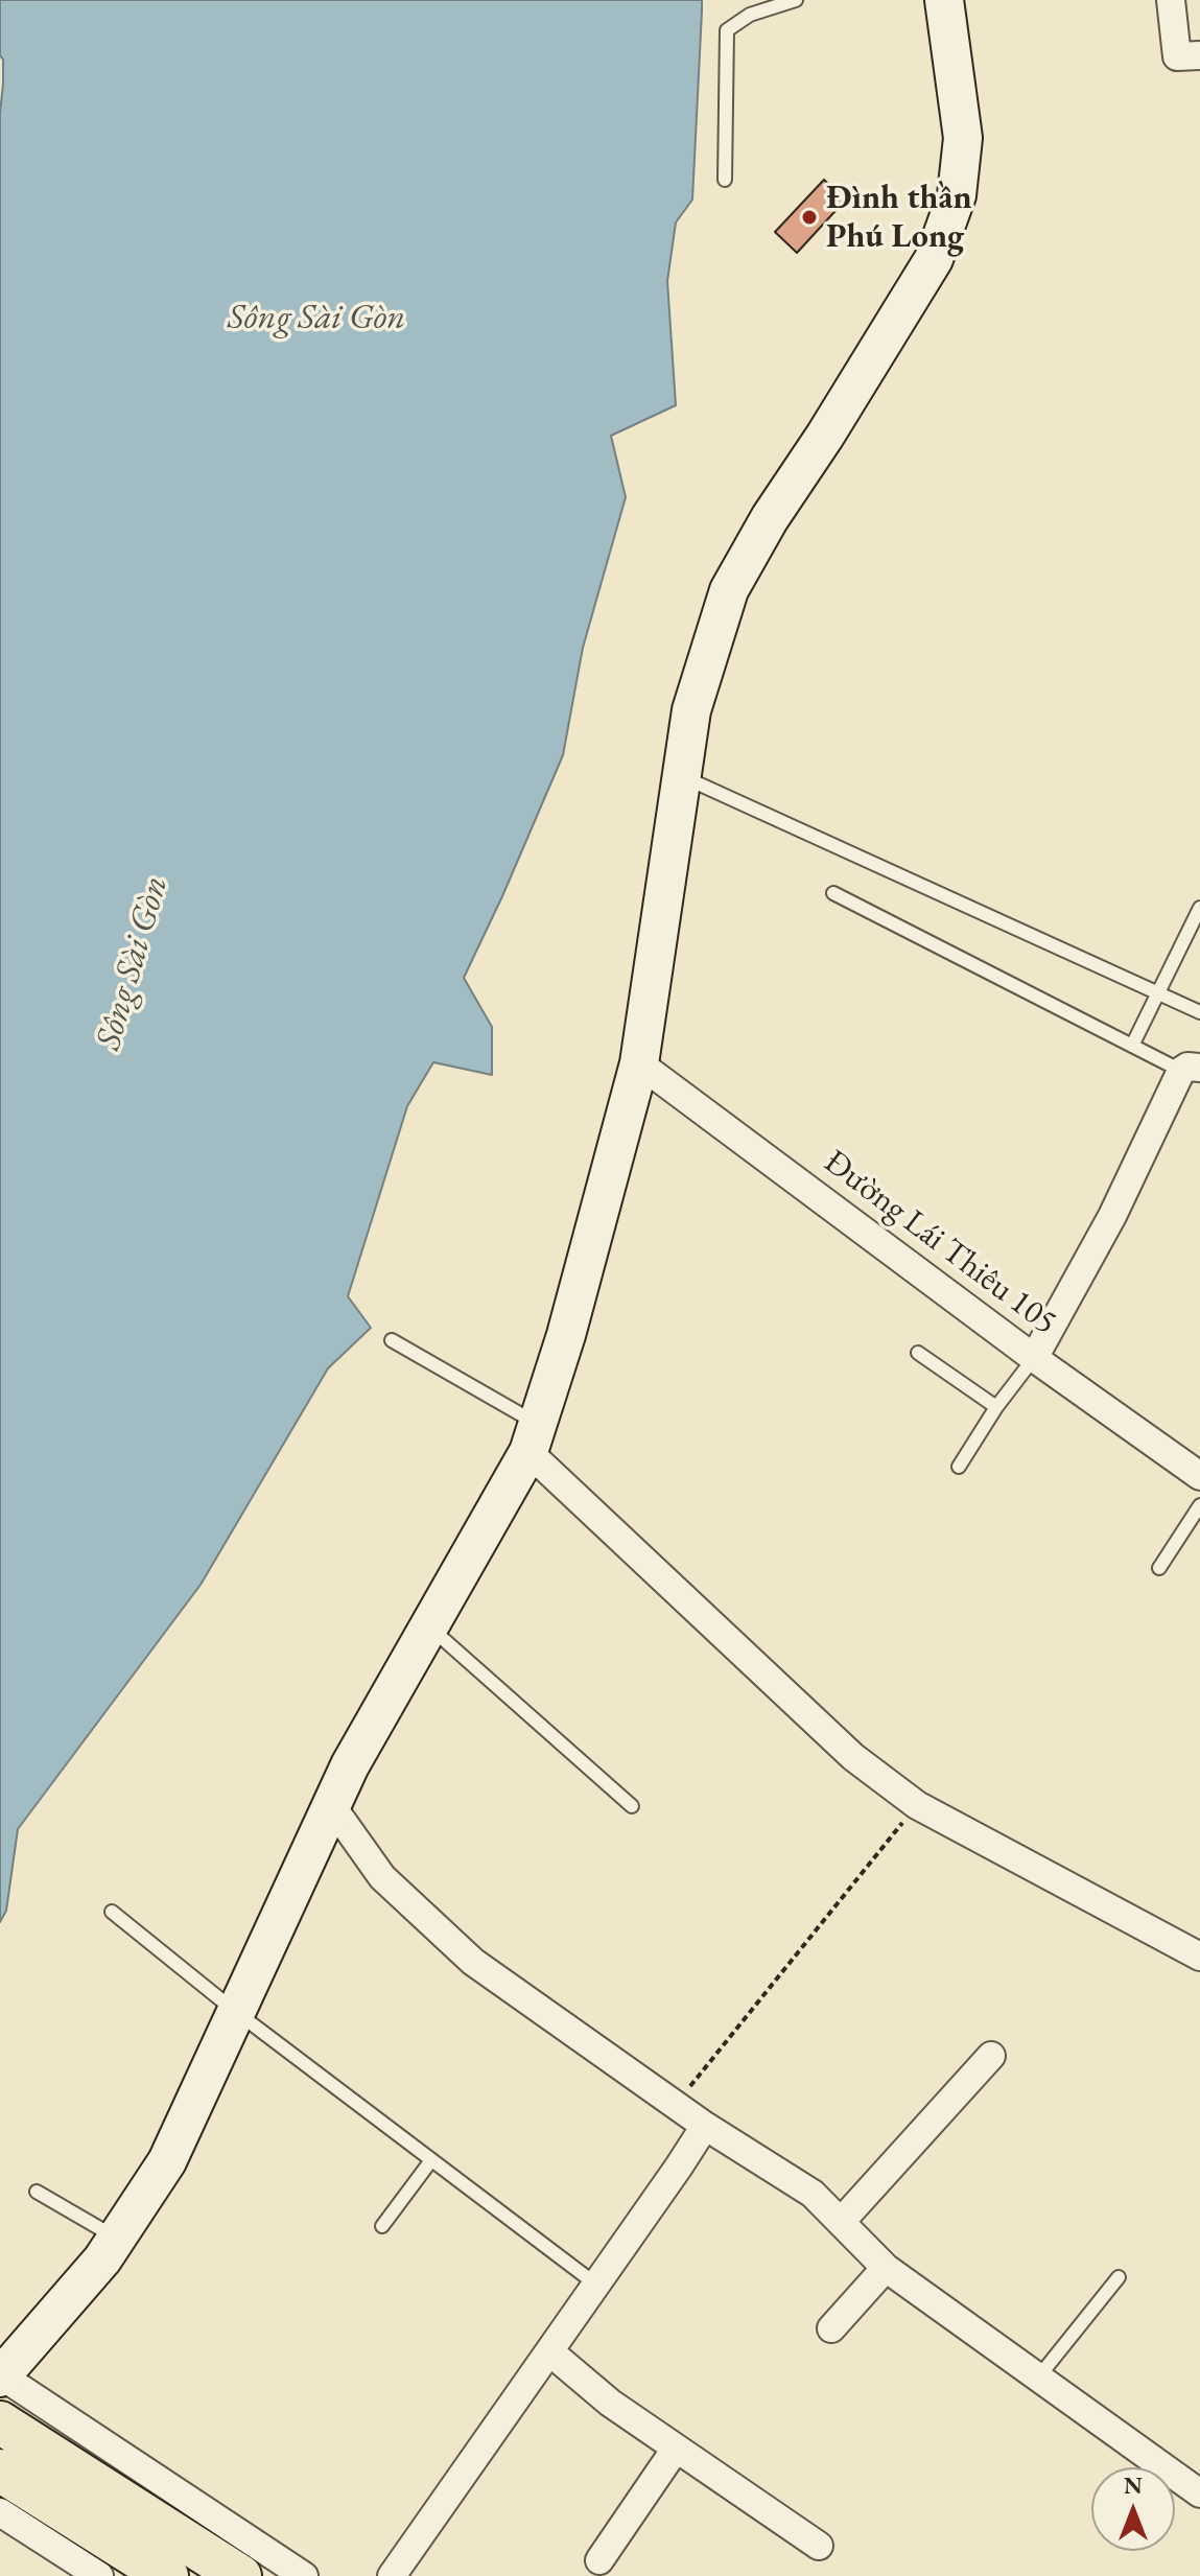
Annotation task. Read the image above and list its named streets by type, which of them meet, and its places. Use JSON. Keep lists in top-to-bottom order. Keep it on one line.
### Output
{"streets":{"street":["Đường Lái Thiêu 105"]},"water":["Sông Sài Gòn"],"places":["Đình thần Phú Long"],"north":"top"}
